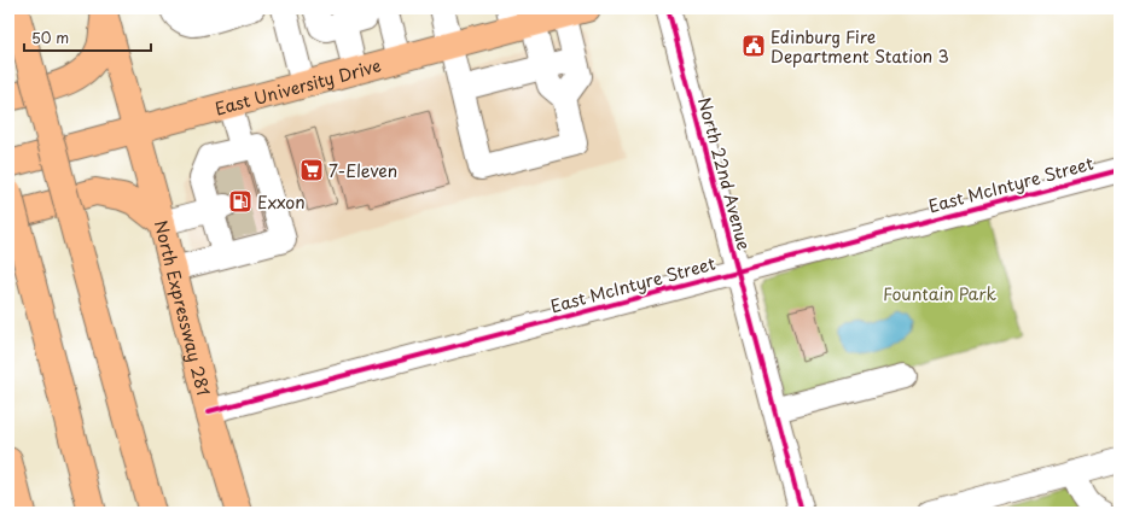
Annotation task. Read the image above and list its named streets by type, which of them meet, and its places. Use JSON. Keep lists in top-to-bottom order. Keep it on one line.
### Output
{"streets":{"main road":["East University Drive","North Expressway 281"],"street":["North 22nd Avenue","East McIntyre Street"]},"crossings":[["East University Drive","North Expressway 281"],["North 22nd Avenue","East McIntyre Street"],["East McIntyre Street","North Expressway 281"]],"parks":["Fountain Park"],"places":{"public building":["Edinburg Fire Department Station 3"],"supermarket":["7-Eleven"],"fuel station":["Exxon"]},"scale_bar":"50 m"}
